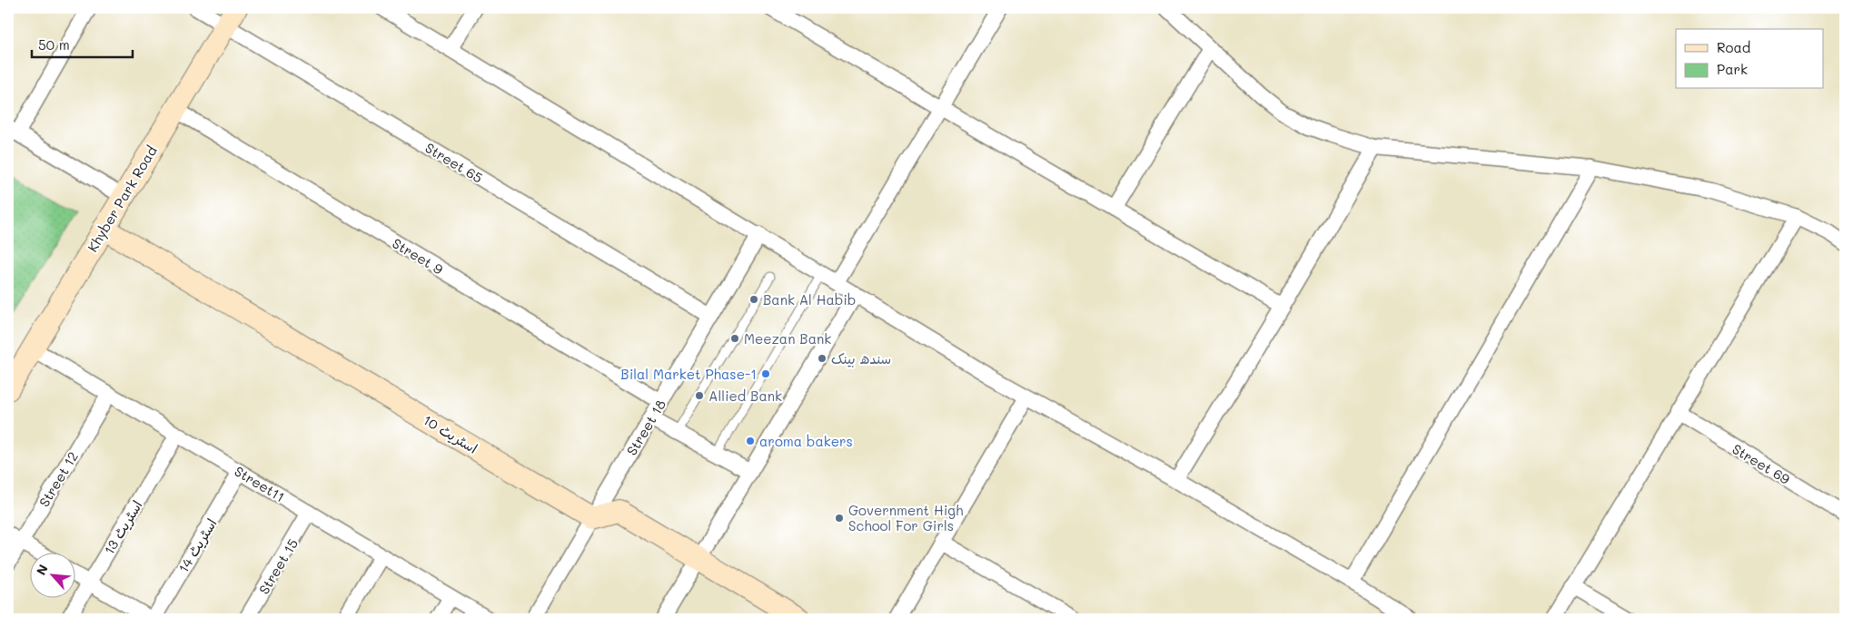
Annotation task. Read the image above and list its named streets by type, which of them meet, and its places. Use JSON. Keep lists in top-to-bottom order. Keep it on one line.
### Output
{"streets":{"street":["Street 65","Khyber Park Road","Street 9","Street 18","اسٹریٹ 10","Street 69","Street 12","Street11","اسٹریٹ 13","اسٹریٹ 14","Street 15"]},"crossings":[["Street 65","Khyber Park Road"],["Street 65","Street 18"],["Khyber Park Road","Street 9"],["Khyber Park Road","اسٹریٹ 10"],["Khyber Park Road","Street11"],["Street 9","Street 18"],["Street 18","اسٹریٹ 10"],["Street 12","Street11"],["Street11","اسٹریٹ 13"],["Street11","اسٹریٹ 14"],["Street11","Street 15"]],"places":["Bank Al Habib","Meezan Bank","سندھ بینک","Bilal Market Phase-1","Allied Bank","aroma bakers","Government High School For Girls"],"legend":["Road","Park"],"scale_bar":"50 m","north":"top left"}
